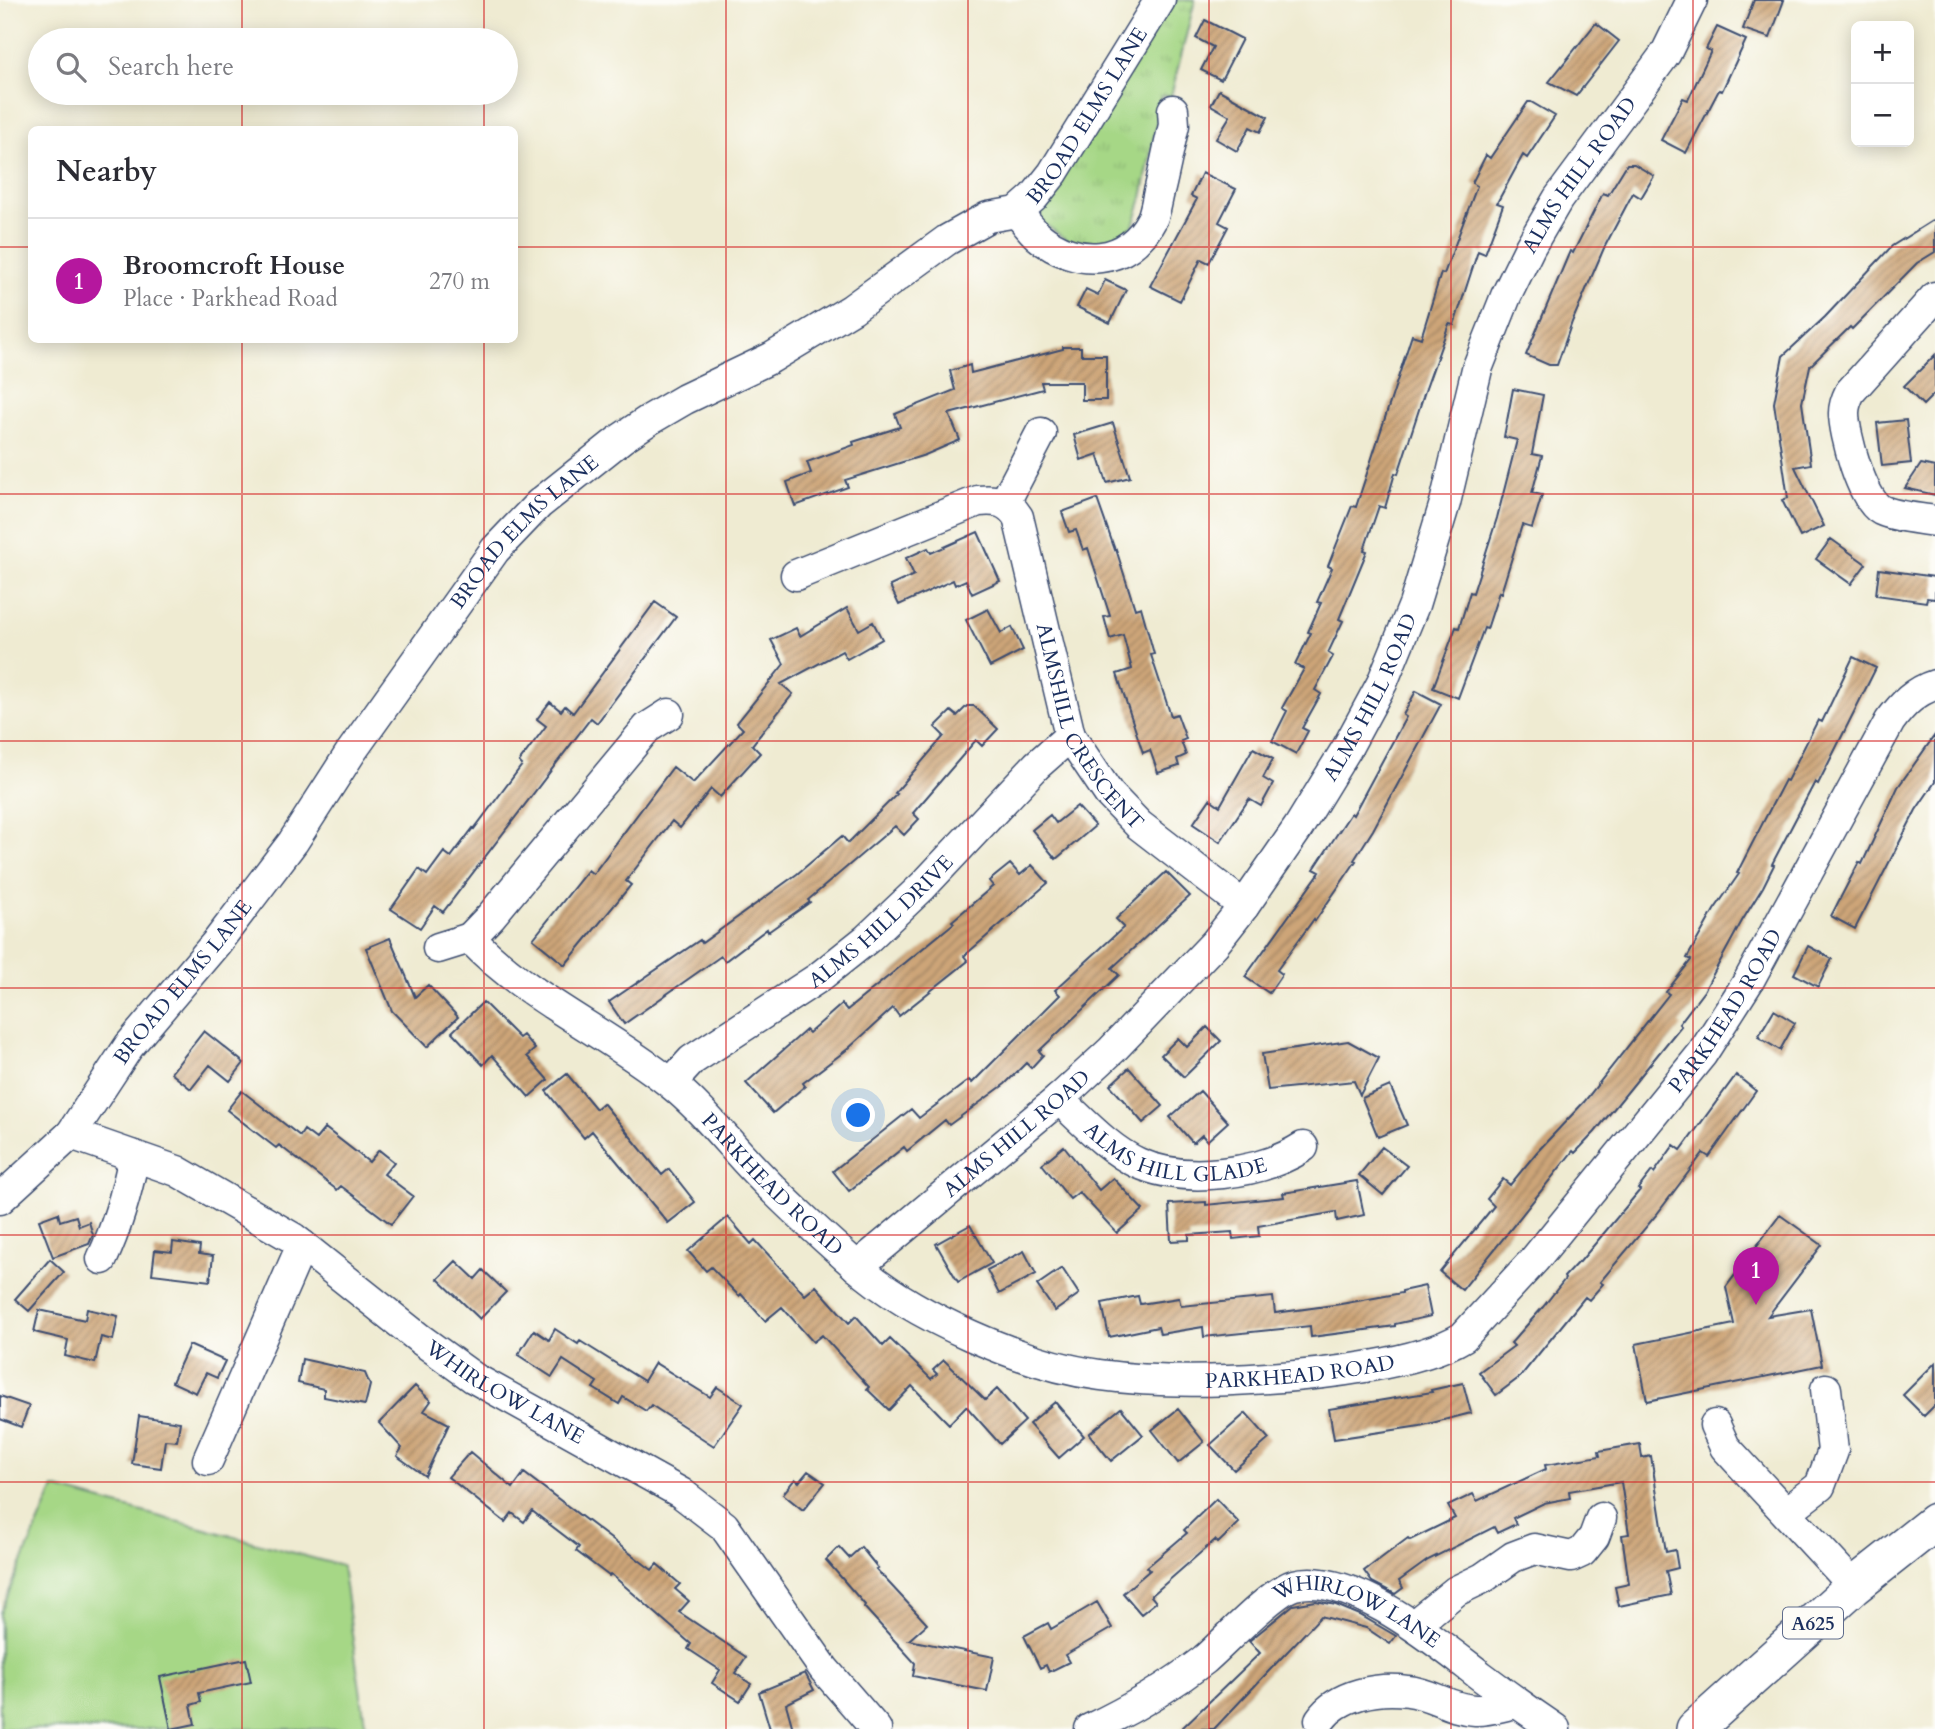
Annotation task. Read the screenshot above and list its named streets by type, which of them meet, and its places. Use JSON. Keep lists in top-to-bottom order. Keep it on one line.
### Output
{"streets":{"main road":["A625"],"street":["BROAD ELMS LANE","ALMS HILL ROAD","ALMSHILL CRESCENT","ALMS HILL DRIVE","PARKHEAD ROAD","ALMS HILL GLADE","WHIRLOW LANE"]},"crossings":[["BROAD ELMS LANE","WHIRLOW LANE"],["ALMS HILL ROAD","ALMSHILL CRESCENT"],["ALMS HILL ROAD","PARKHEAD ROAD"],["ALMS HILL ROAD","ALMS HILL GLADE"],["ALMSHILL CRESCENT","ALMS HILL DRIVE"],["ALMS HILL DRIVE","PARKHEAD ROAD"]],"page":{"map_buttons":["+","−"],"search":"Search here","heading":"Nearby","list":[{"mark":"1","name":"Broomcroft House","note":"Place · Parkhead Road","value":"270 m"}],"pins":"1"}}
